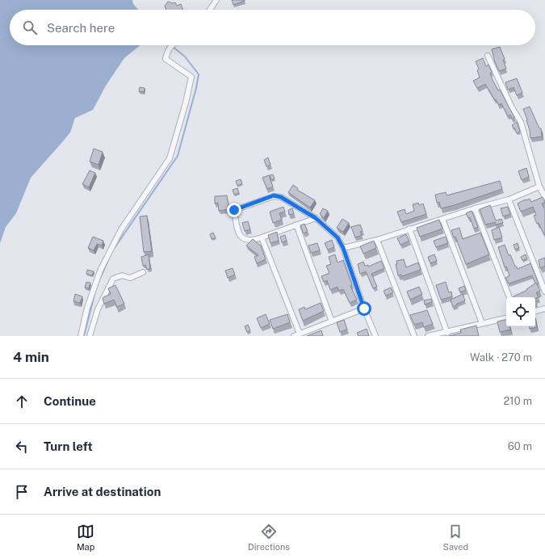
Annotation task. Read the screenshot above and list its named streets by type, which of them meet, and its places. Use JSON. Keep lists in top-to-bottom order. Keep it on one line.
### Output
{"page":{"search":"Search here","heading":["4 min","Walk · 270 m"],"list":[["Continue","210 m"],["Turn left","60 m"],"Arrive at destination"],"nav":["Map","Directions","Saved"]}}
